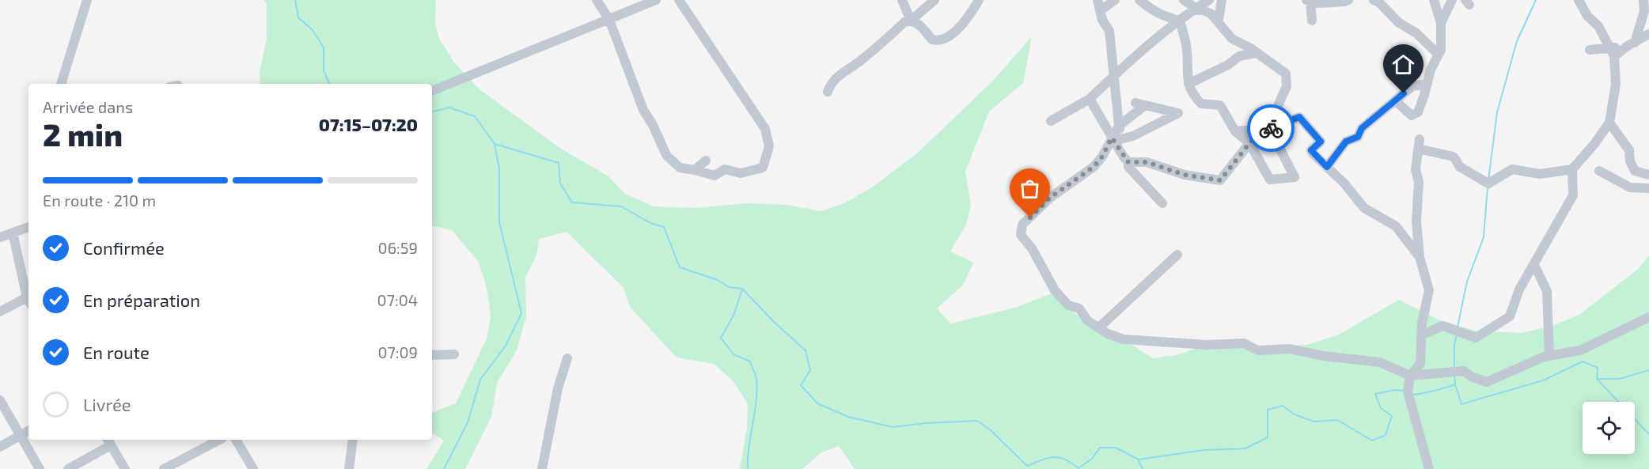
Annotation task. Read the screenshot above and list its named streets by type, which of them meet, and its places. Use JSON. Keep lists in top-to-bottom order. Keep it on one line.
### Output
{"page":{"heading":["2 min","Arrivée dans","07:15–07:20"],"bar":"En route · 210 m","list":[["Confirmée","06:59"],["En préparation","07:04"],["En route","07:09"],"Livrée"]}}
